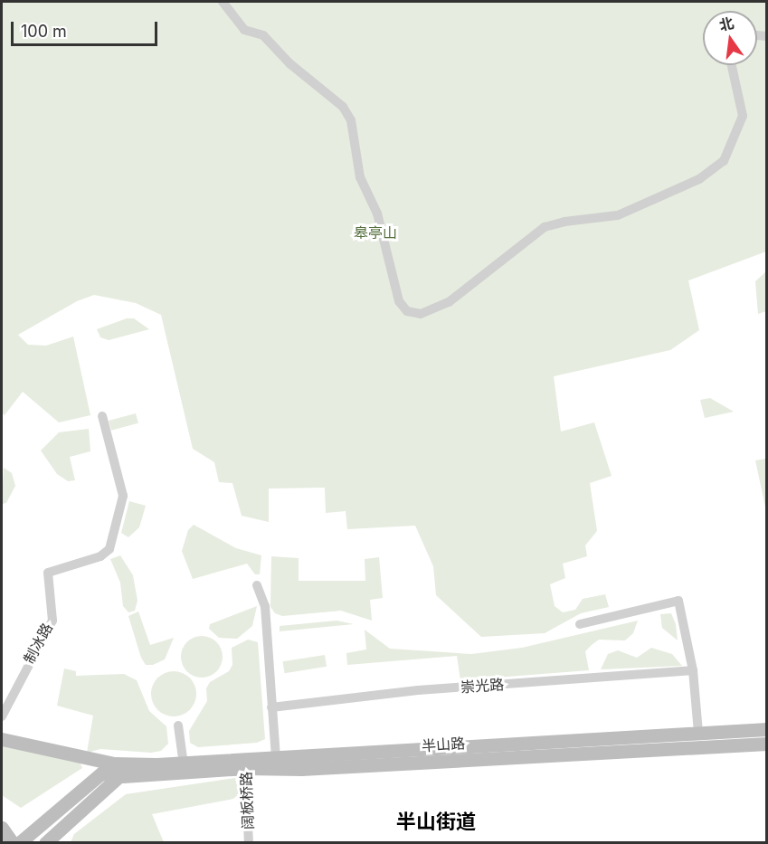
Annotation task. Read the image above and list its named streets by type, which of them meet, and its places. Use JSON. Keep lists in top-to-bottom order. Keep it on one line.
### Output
{"streets":{"main road":["半山路"],"street":["制冰路","崇光路","阔板桥路"]},"crossings":[["半山路","阔板桥路"]],"districts":["半山街道"],"parks":["皋亭山"],"scale_bar":"100 m","north":"top"}
